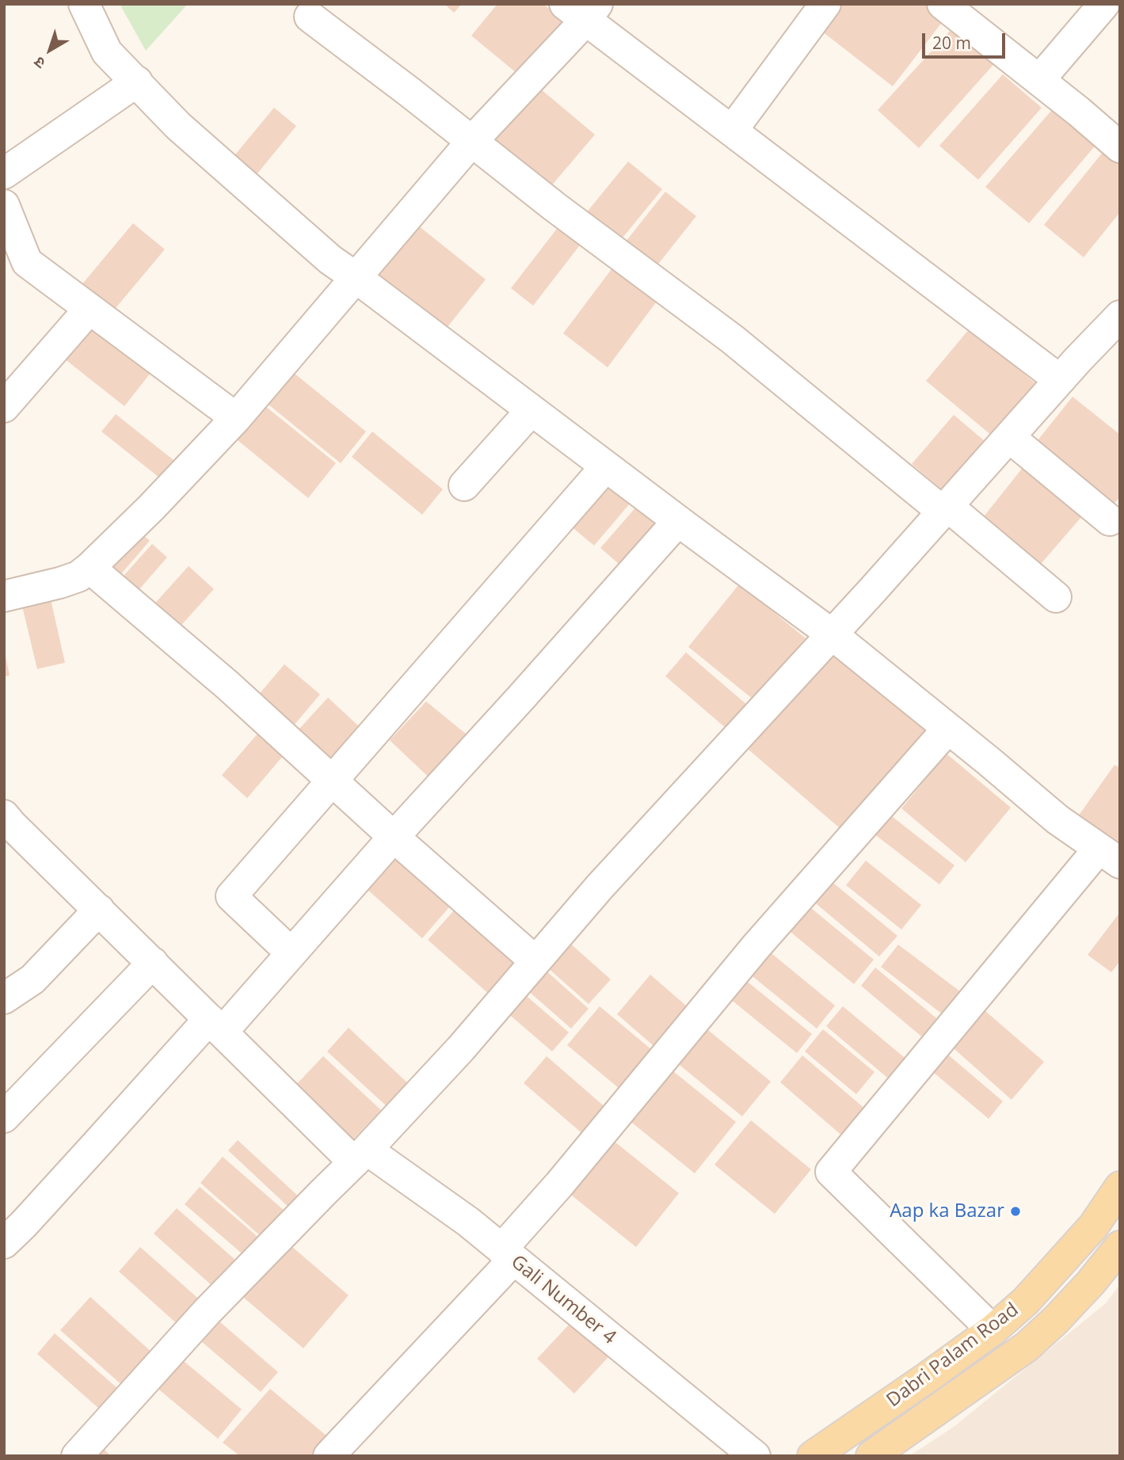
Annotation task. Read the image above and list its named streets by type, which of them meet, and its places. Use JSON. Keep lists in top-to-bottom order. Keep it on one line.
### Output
{"streets":{"main road":["Dabri Palam Road"],"street":["Gali Number 4"]},"places":["Aap ka Bazar"],"scale_bar":"20 m","north":"bottom left"}
